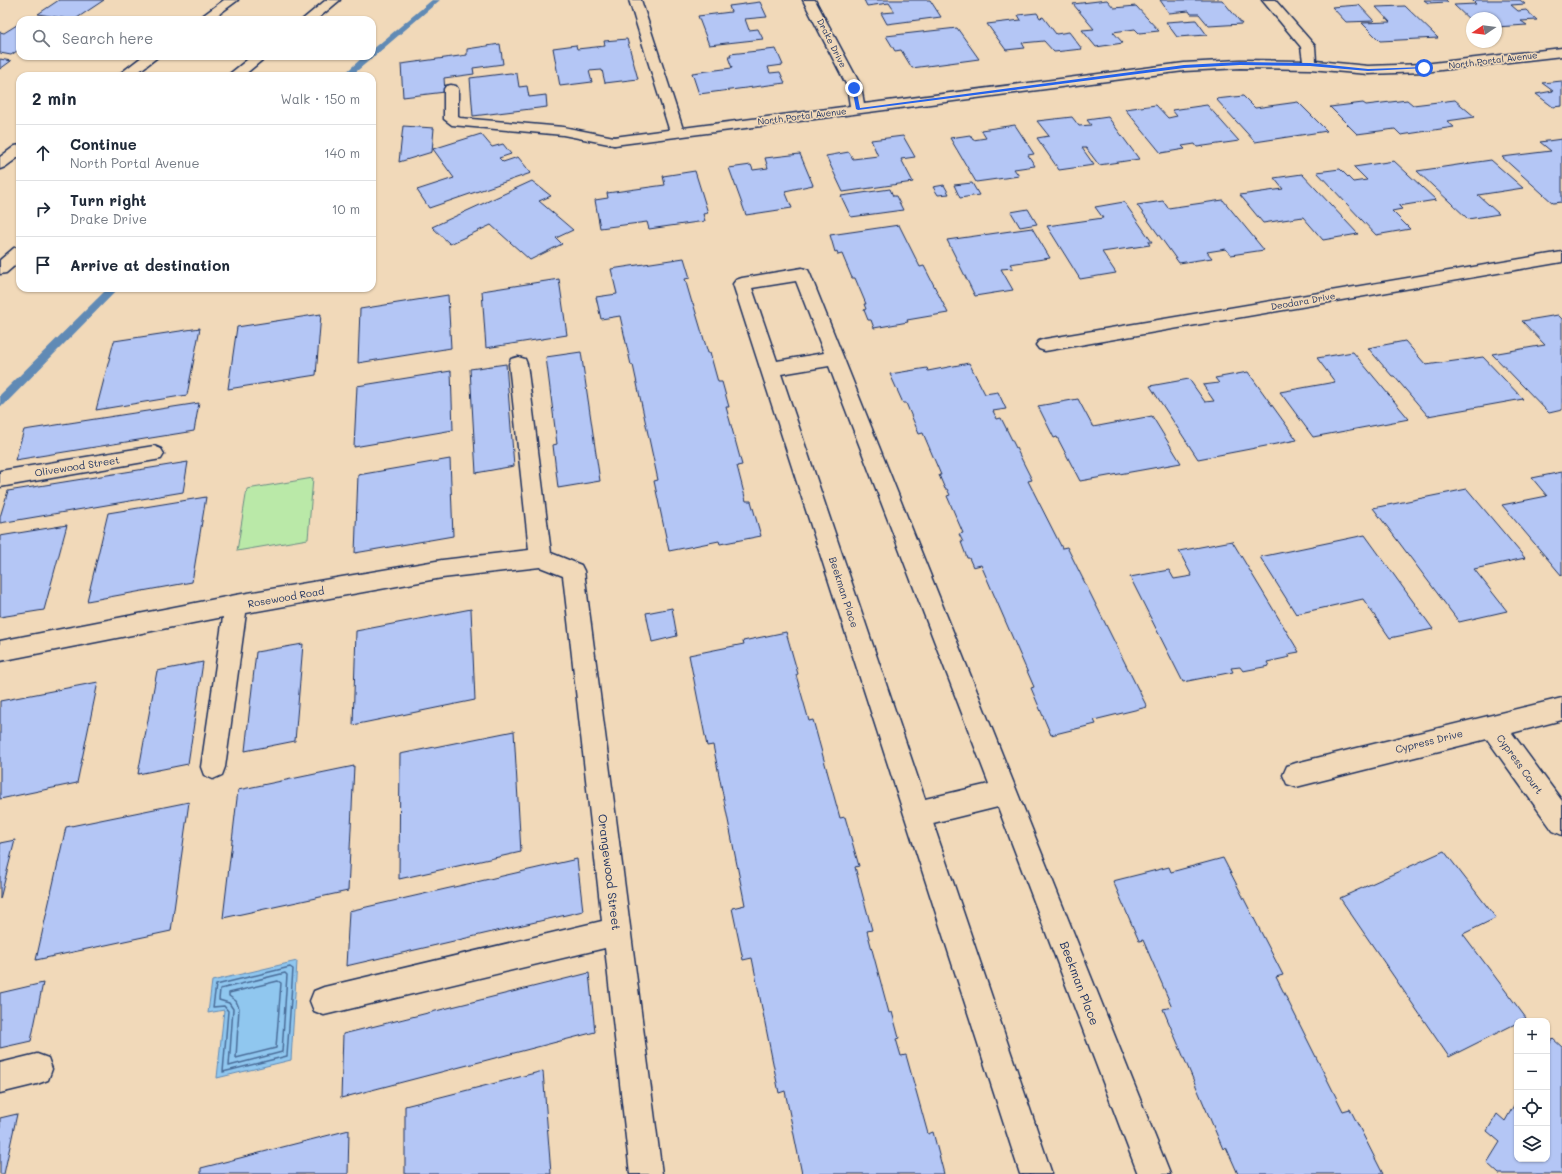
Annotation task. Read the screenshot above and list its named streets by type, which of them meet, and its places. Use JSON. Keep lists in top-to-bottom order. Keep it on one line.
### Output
{"streets":{"main road":["Drake Drive","North Portal Avenue","Deodara Drive","Olivewood Street","Beekman Place","Rosewood Road","Cypress Drive","Cypress Court","Orangewood Street"]},"crossings":[["Drake Drive","North Portal Avenue"],["Rosewood Road","Orangewood Street"],["Cypress Drive","Cypress Court"]],"north":"left","page":{"search":"Search here","heading":["2 min","Walk · 150 m"],"list":[["Continue","North Portal Avenue","140 m"],["Turn right","Drake Drive","10 m"],"Arrive at destination"],"map_buttons":["+","−"]}}
